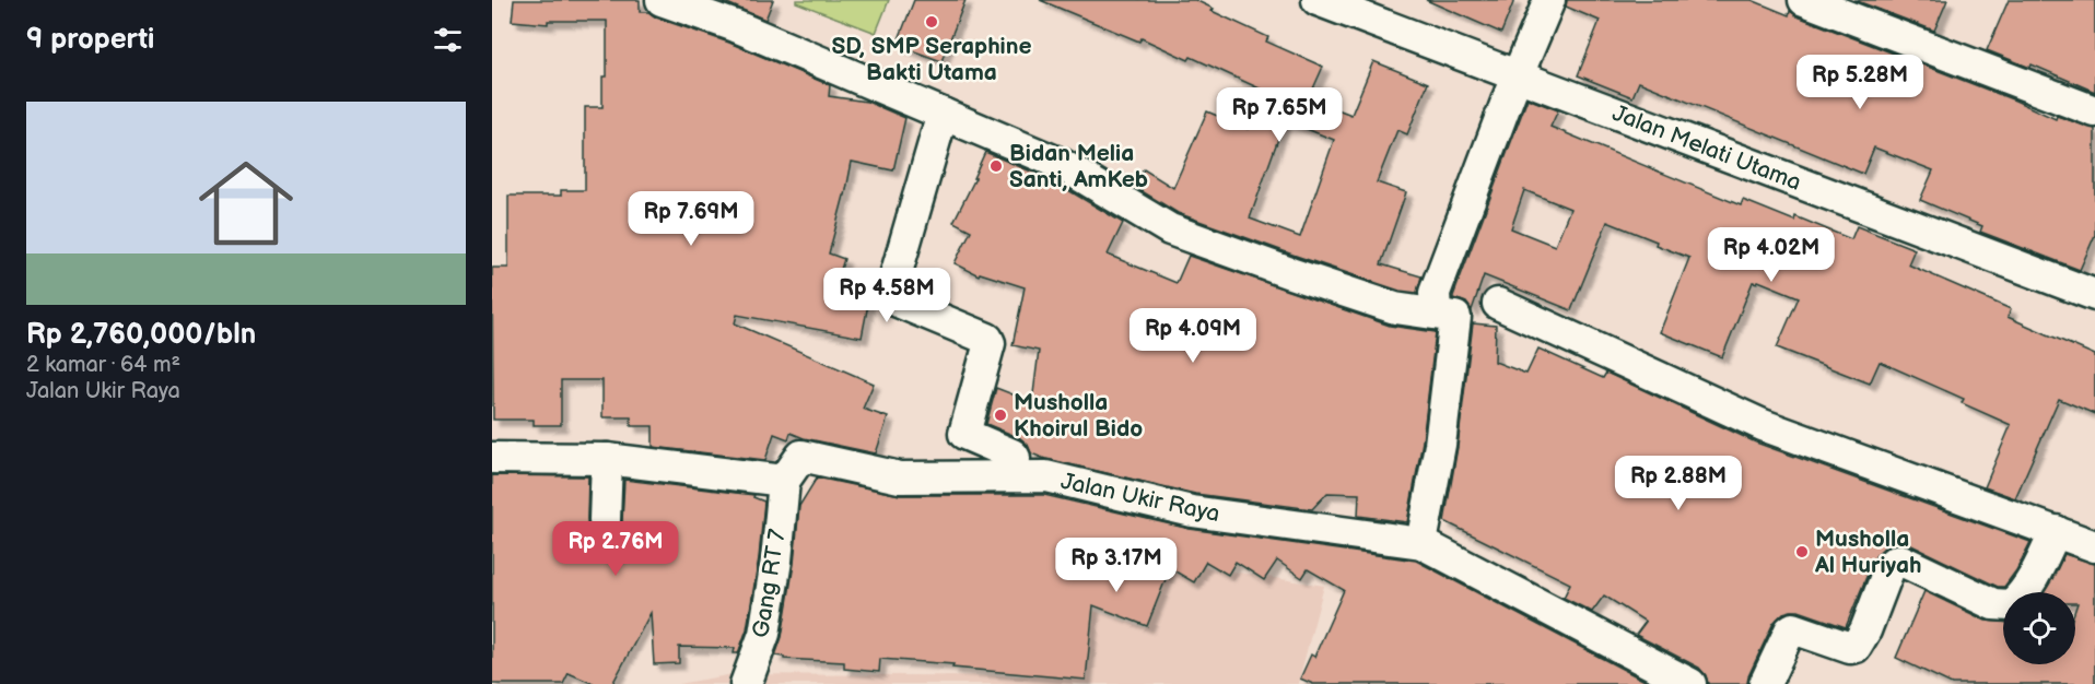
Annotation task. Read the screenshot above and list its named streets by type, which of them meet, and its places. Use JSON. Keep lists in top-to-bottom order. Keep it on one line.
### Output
{"streets":{"street":["Jalan Melati Utama","Jalan Ukir Raya","Gang RT 7"]},"crossings":[["Jalan Ukir Raya","Gang RT 7"]],"places":["SD, SMP Seraphine Bakti Utama","Bidan Melia Santi, AmKeb","Musholla Khoirul Bido","Musholla Al Huriyah"],"page":{"heading":"9 properti","price":["Rp 5.28M","Rp 7.65M","Rp 7.69M","Rp 4.02M","Rp 4.58M","Rp 4.09M","Rp 2.88M","Rp 2.76M","Rp 3.17M"],"list":[{"name":"Rp 2,760,000/bln","note":"2 kamar · 64 m² · Jalan Ukir Raya"}]}}
